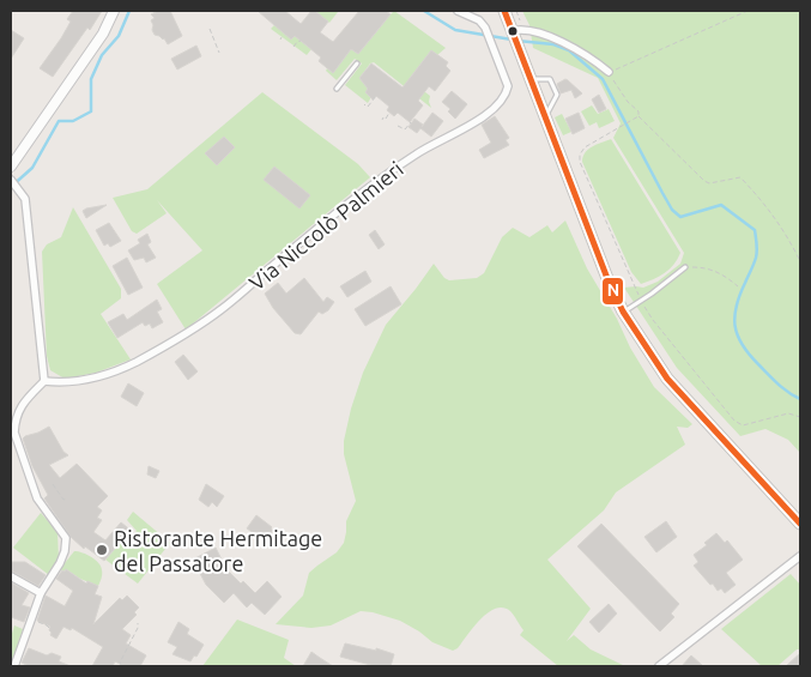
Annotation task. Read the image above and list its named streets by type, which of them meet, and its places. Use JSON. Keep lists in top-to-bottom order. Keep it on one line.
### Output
{"streets":{"street":["Via Niccolò Palmieri"]},"places":["Ristorante Hermitage del Passatore"],"lines":["transit line N"]}
